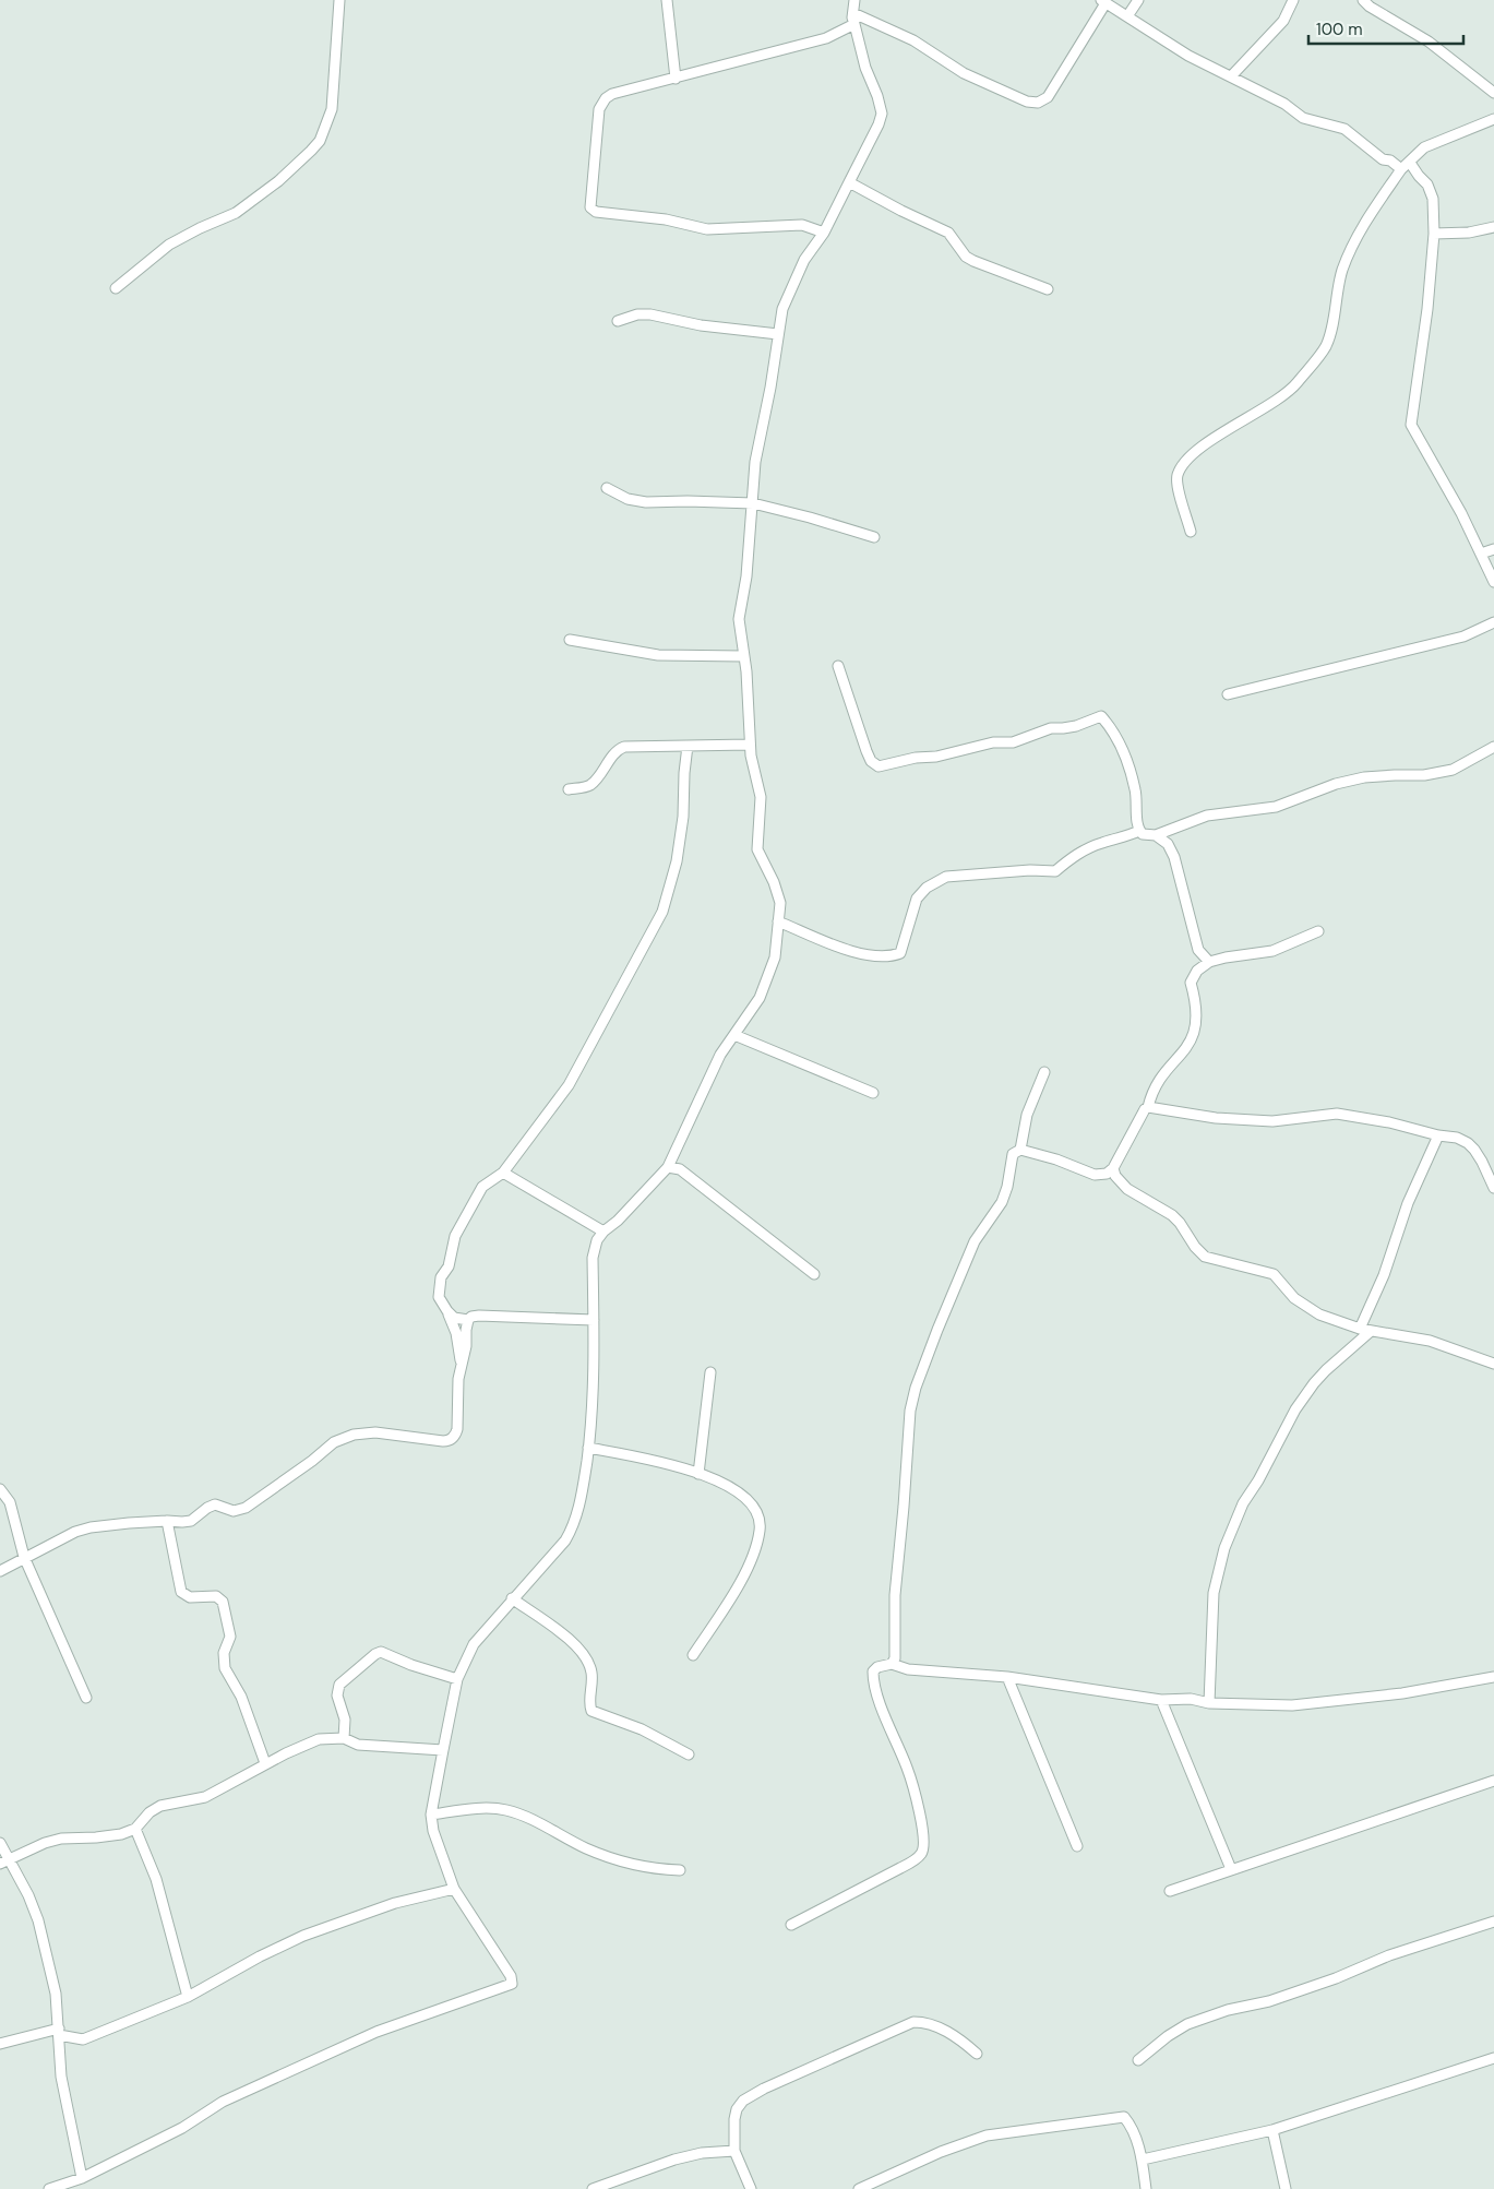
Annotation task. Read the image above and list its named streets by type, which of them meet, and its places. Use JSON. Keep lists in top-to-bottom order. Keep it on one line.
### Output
{"scale_bar":"100 m"}
